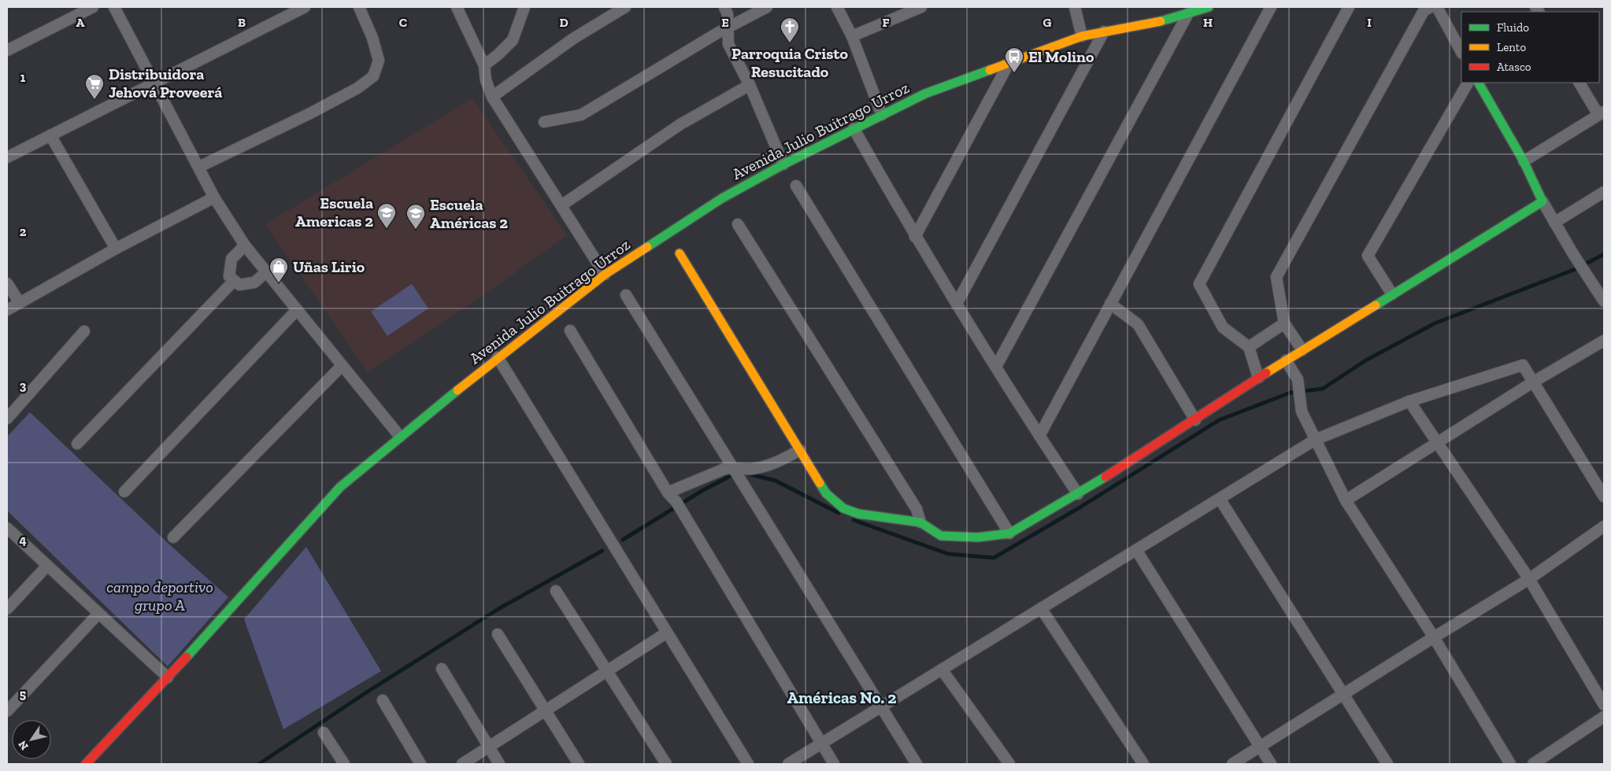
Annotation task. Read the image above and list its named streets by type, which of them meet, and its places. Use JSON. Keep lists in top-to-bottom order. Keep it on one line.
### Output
{"streets":{"street":["Avenida Julio Buitrago Urroz"]},"districts":["Américas No. 2"],"parks":["campo deportivo grupo A"],"places":{"church":["Parroquia Cristo Resucitado"],"bus stop":["El Molino"],"supermarket":["Distribuidora Jehová Proveerá"],"school or university":["Escuela Americas 2","Escuela Américas 2"],"shop":["Uñas Lirio"]},"legend":["Fluido","Lento","Atasco"],"north":"bottom left","grid":{"columns":["A","B","C","D","E","F","G","H","I"],"rows":["1","2","3","4","5"]}}
